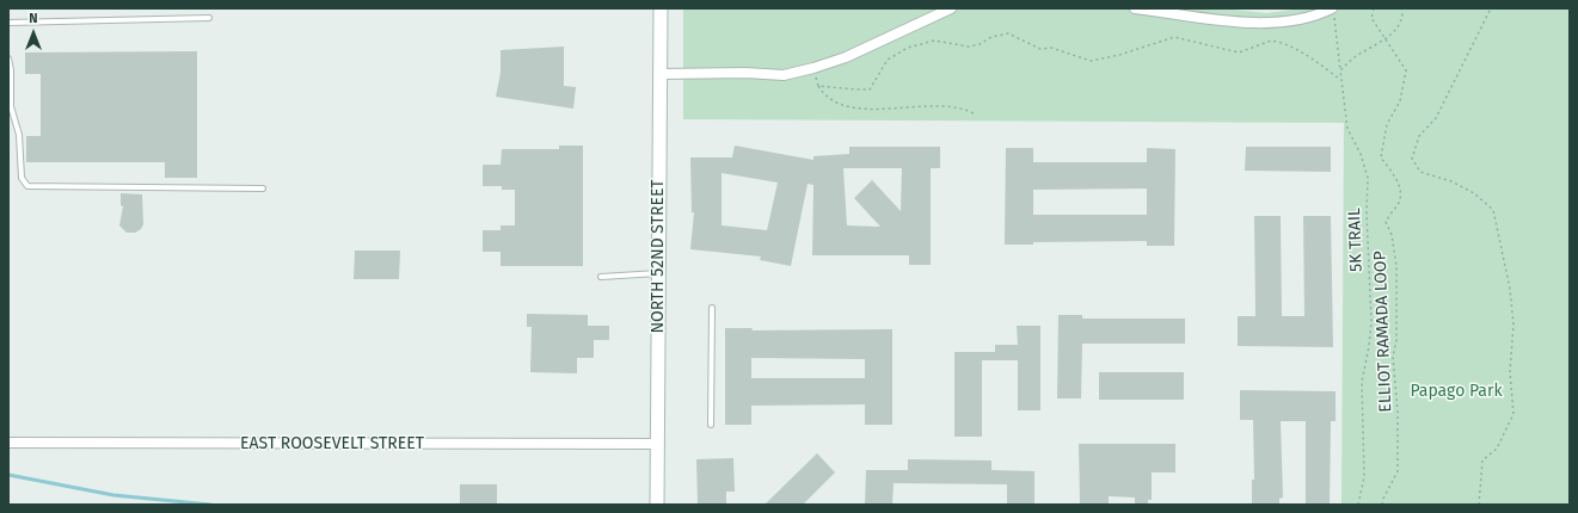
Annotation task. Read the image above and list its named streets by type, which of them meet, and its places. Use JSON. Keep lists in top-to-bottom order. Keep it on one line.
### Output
{"streets":{"main road":["NORTH 52ND STREET"],"street":["EAST ROOSEVELT STREET"],"path":["5K TRAIL","ELLIOT RAMADA LOOP"]},"crossings":[["NORTH 52ND STREET","EAST ROOSEVELT STREET"]],"parks":["Papago Park"],"north":"top"}
